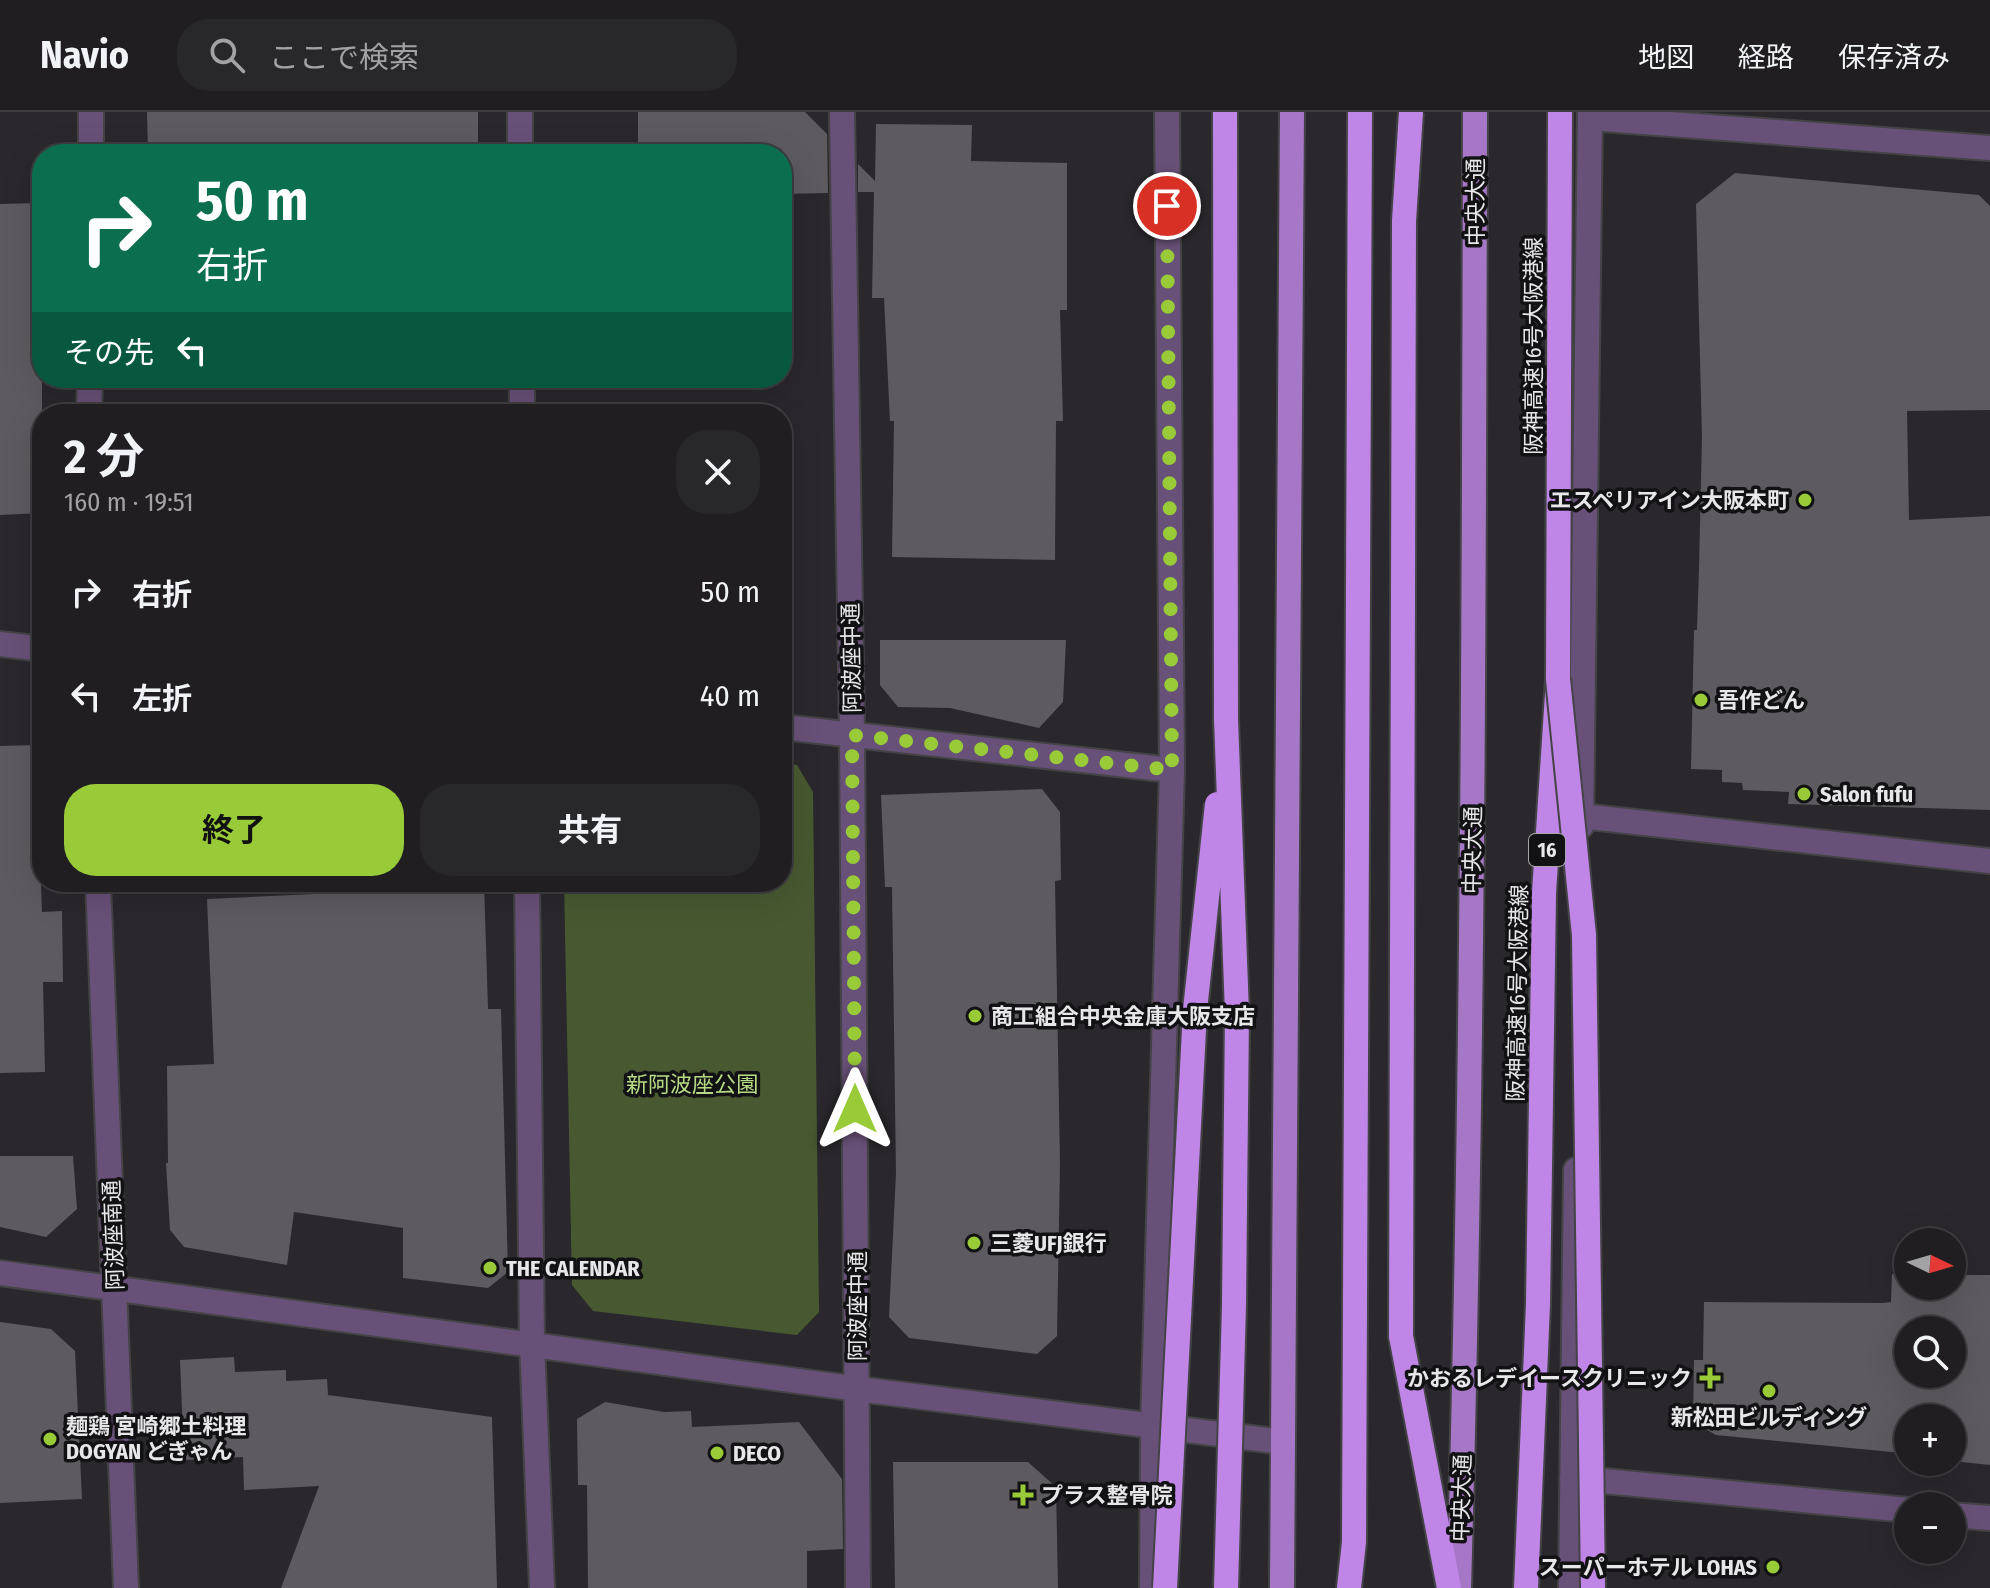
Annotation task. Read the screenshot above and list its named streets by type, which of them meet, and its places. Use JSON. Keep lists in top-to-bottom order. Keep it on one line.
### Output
{"streets":{"highway":["阪神高速16号大阪港線","16"],"main road":["中央大通"],"street":["阿波座中通","阿波座南通"]},"parks":["新阿波座公園"],"places":{"other":["エスペリアイン大阪本町","吾作どん","Salon fufu","商工組合中央金庫大阪支店","三菱UFJ銀行","THE CALENDAR","新松田ビルディング","麺鶏 宮崎郷土料理 DOGYAN どぎゃん","DECO","スーパーホテル LOHAS"],"health":["かおるレデイースクリニック","プラス整骨院"]},"north":"right","page":{"header":"Navio","search":"ここで検索","nav":["地図","経路","保存済み"],"turn":["50 m","右折"],"then":"その先","heading":["2 分","160 m · 19:51"],"list":[{"name":"右折","value":"50 m"},{"name":"左折","value":"40 m"}],"buttons":["終了","共有"],"map_buttons":["+","−"]}}
